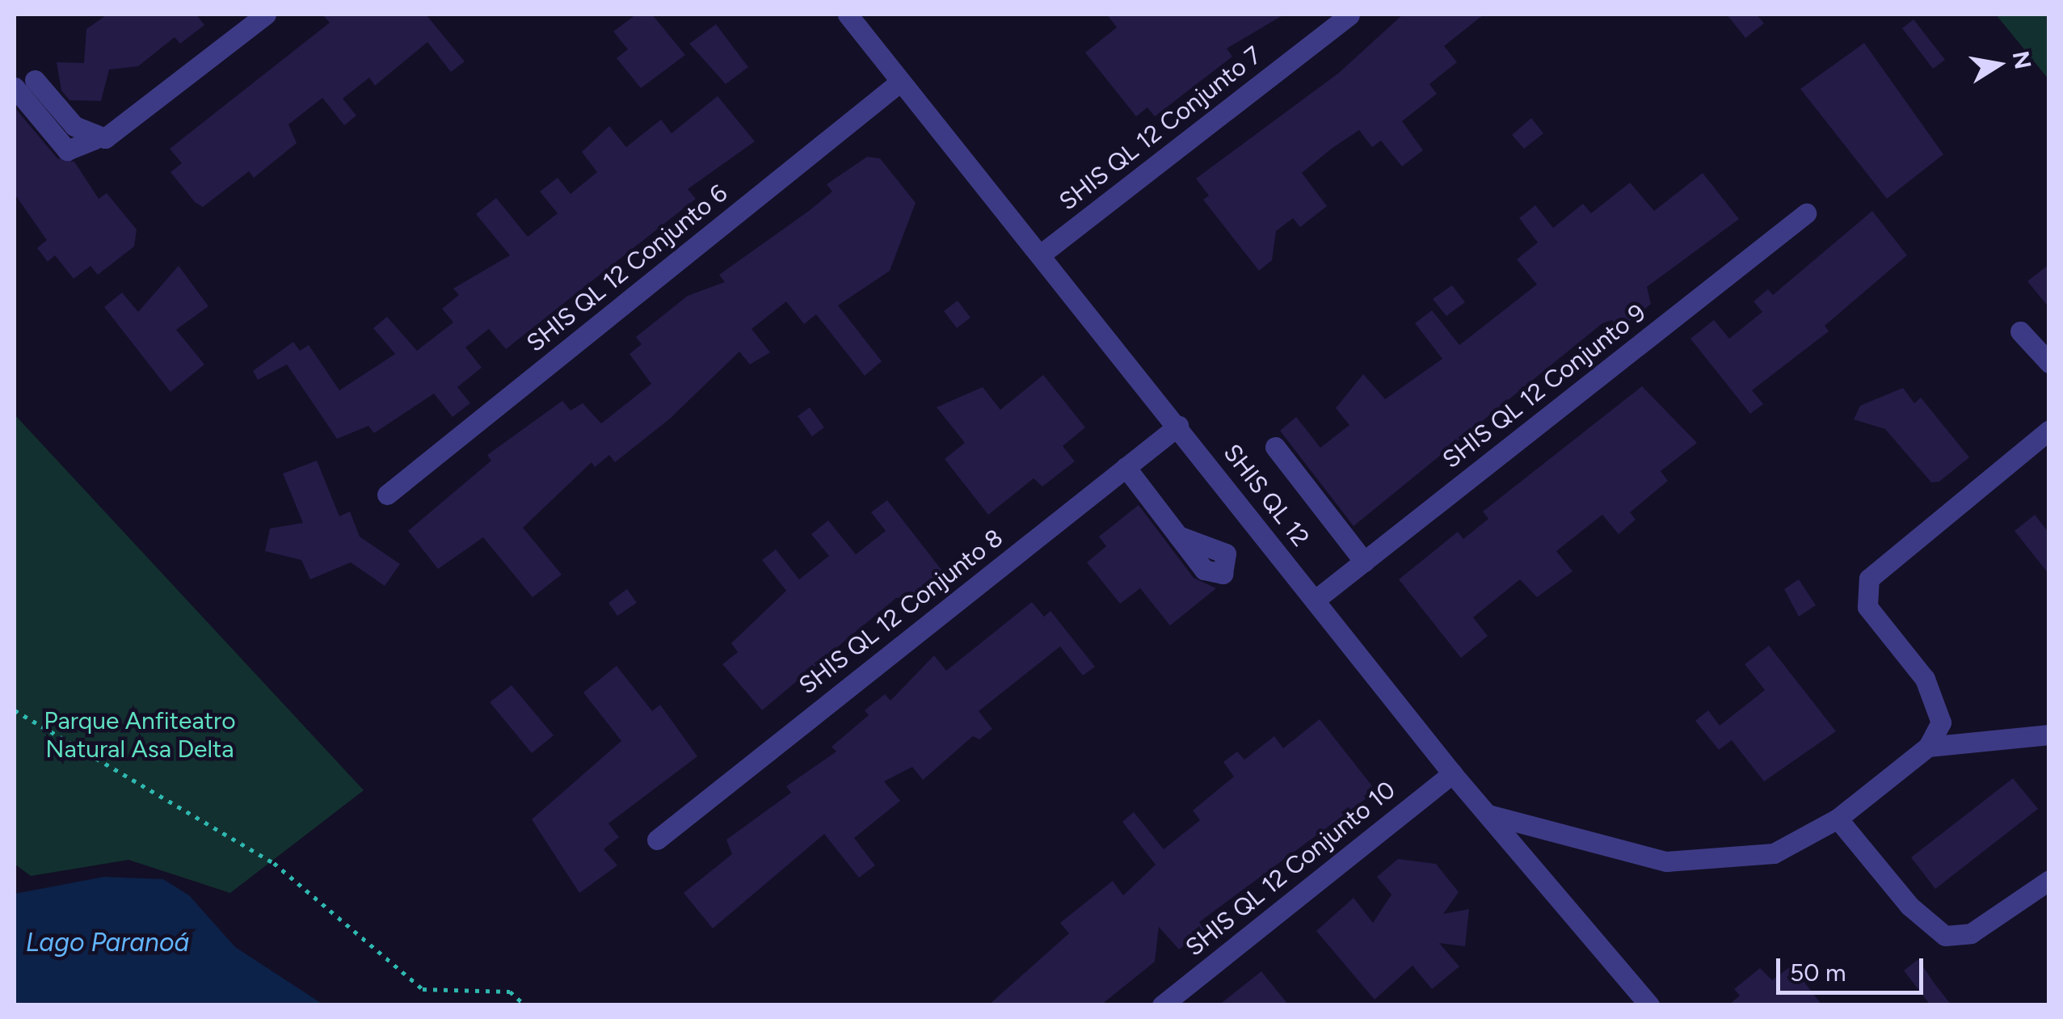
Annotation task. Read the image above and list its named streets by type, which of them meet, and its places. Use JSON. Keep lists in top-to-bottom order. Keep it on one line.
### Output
{"streets":{"street":["SHIS QL 12 Conjunto 7","SHIS QL 12 Conjunto 6","SHIS QL 12 Conjunto 9","SHIS QL 12","SHIS QL 12 Conjunto 8","SHIS QL 12 Conjunto 10"]},"crossings":[["SHIS QL 12 Conjunto 7","SHIS QL 12"],["SHIS QL 12 Conjunto 6","SHIS QL 12"],["SHIS QL 12 Conjunto 9","SHIS QL 12"],["SHIS QL 12","SHIS QL 12 Conjunto 8"],["SHIS QL 12","SHIS QL 12 Conjunto 10"]],"water":["Lago Paranoá"],"parks":["Parque Anfiteatro Natural Asa Delta"],"scale_bar":"50 m","north":"right"}
